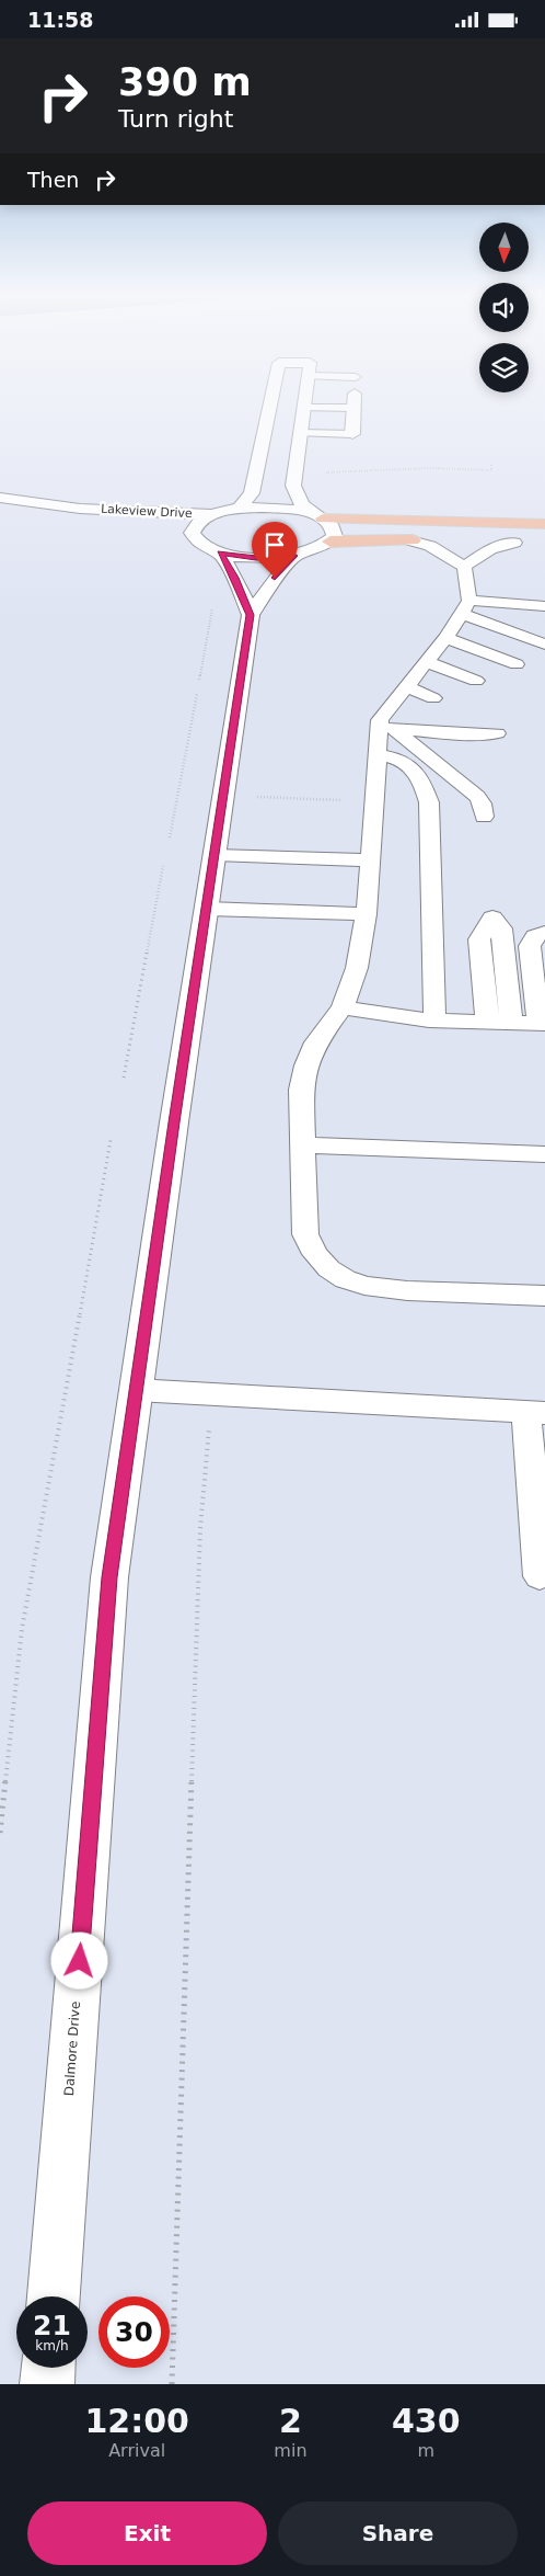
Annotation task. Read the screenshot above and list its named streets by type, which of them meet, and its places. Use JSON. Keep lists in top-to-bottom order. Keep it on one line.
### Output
{"streets":{"street":["Lakeview Drive","Dalmore Drive"]},"crossings":[["Lakeview Drive","Dalmore Drive"]],"north":"bottom","page":{"status":"11:58","turn":["390 m","Turn right"],"then":"Then","speed":"21 km/h","limit":"30","eta":["12:00","Arrival","2","min","430","m"],"buttons":["Exit","Share"]}}
